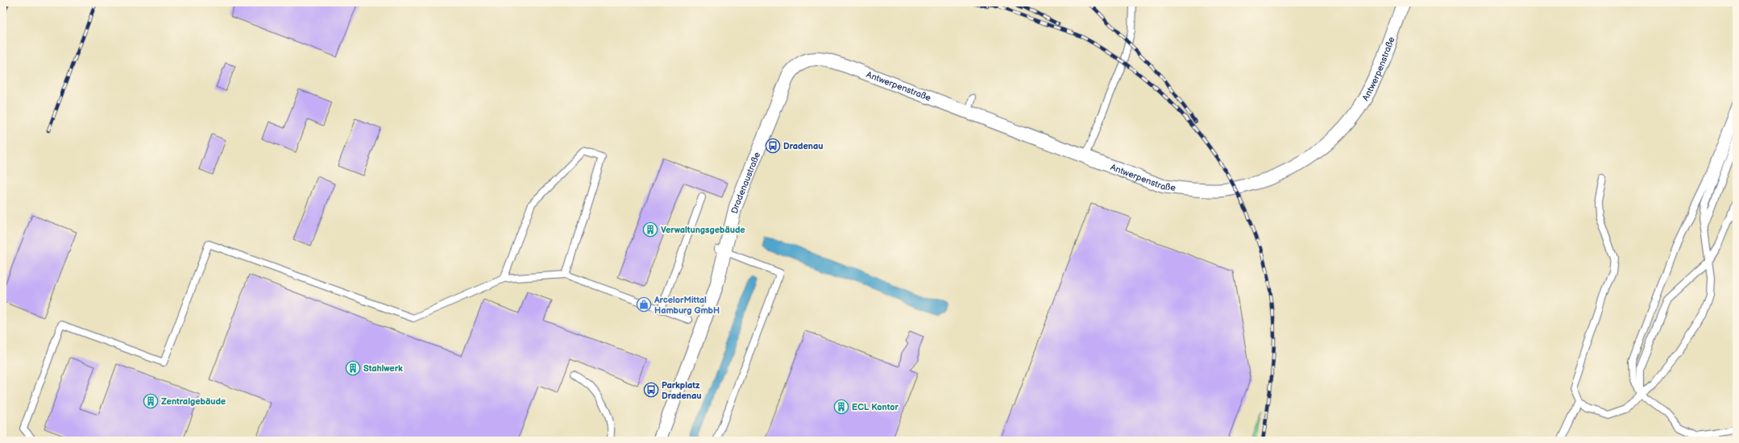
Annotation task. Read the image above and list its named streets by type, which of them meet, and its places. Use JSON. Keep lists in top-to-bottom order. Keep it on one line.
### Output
{"streets":{"street":["Antwerpenstraße","Dradenaustraße"]},"crossings":[["Antwerpenstraße","Dradenaustraße"]],"places":{"bus stop":["Dradenau","Parkplatz Dradenau"],"building":["Verwaltungsgebäude","Stahlwerk","Zentralgebäude","ECL Kontor"],"shop":["ArcelorMittal Hamburg GmbH"]}}
